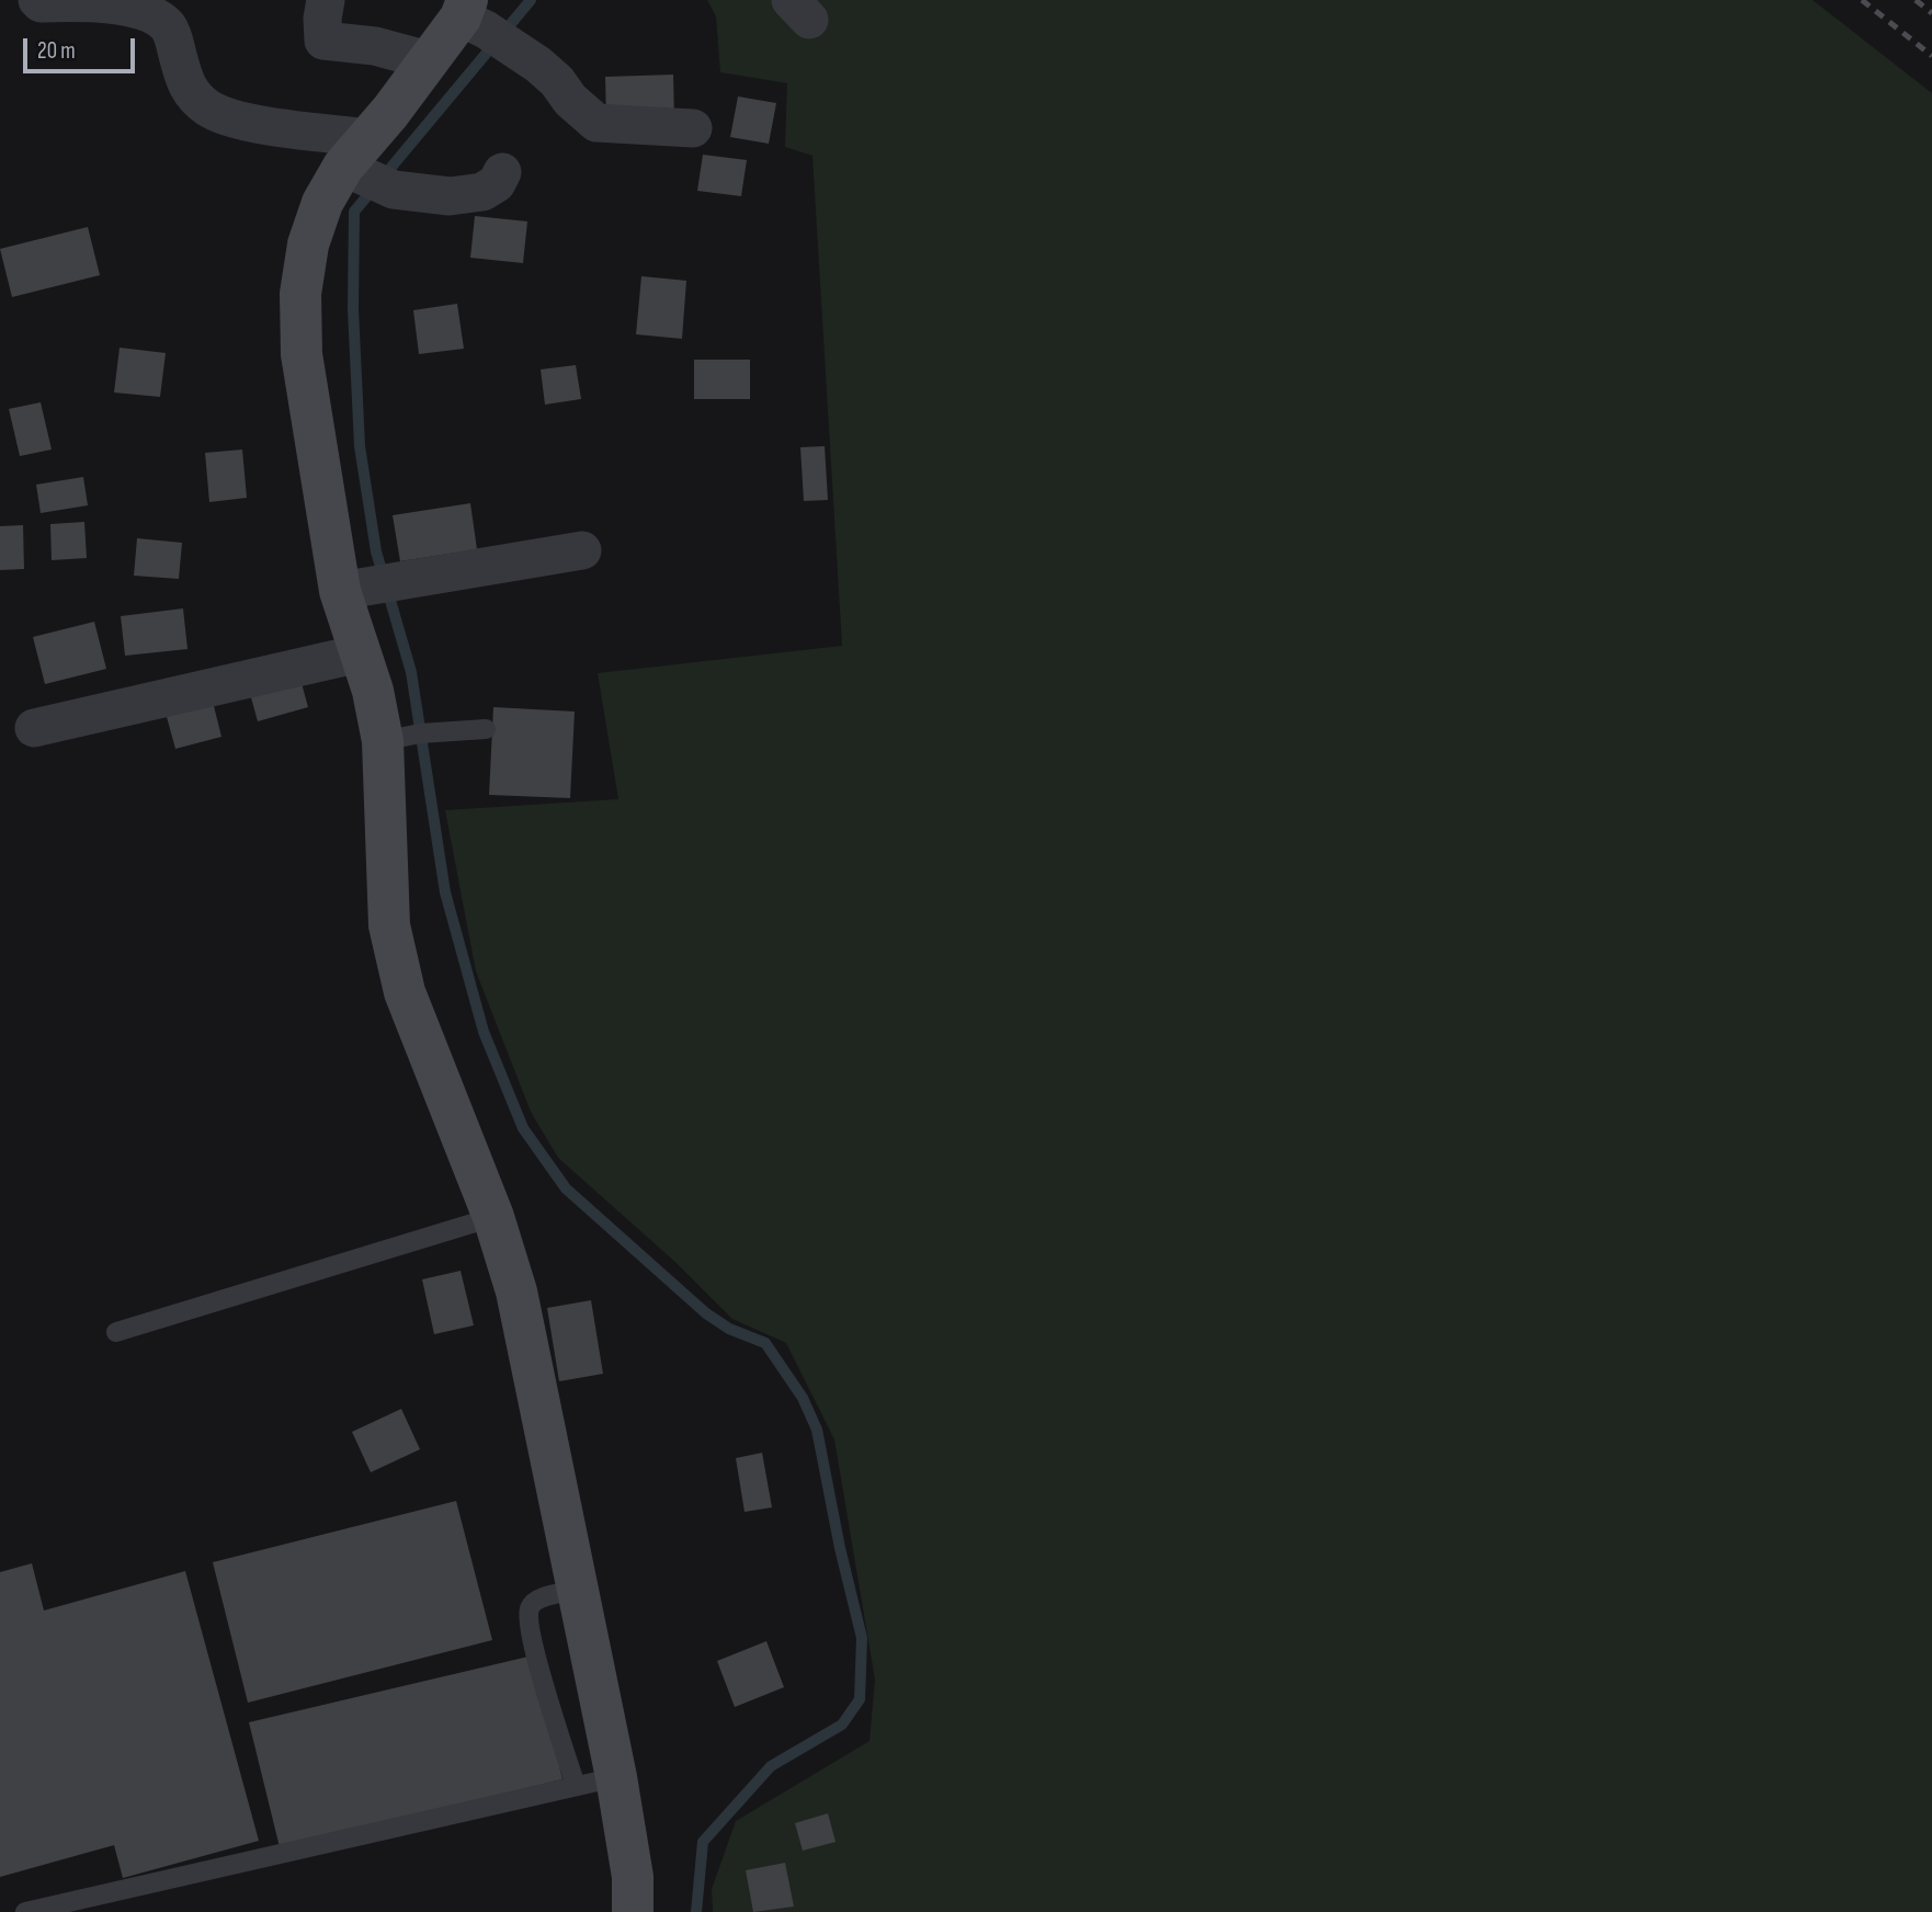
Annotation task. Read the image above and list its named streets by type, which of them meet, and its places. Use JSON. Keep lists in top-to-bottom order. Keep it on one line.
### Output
{"scale_bar":"20 m"}
